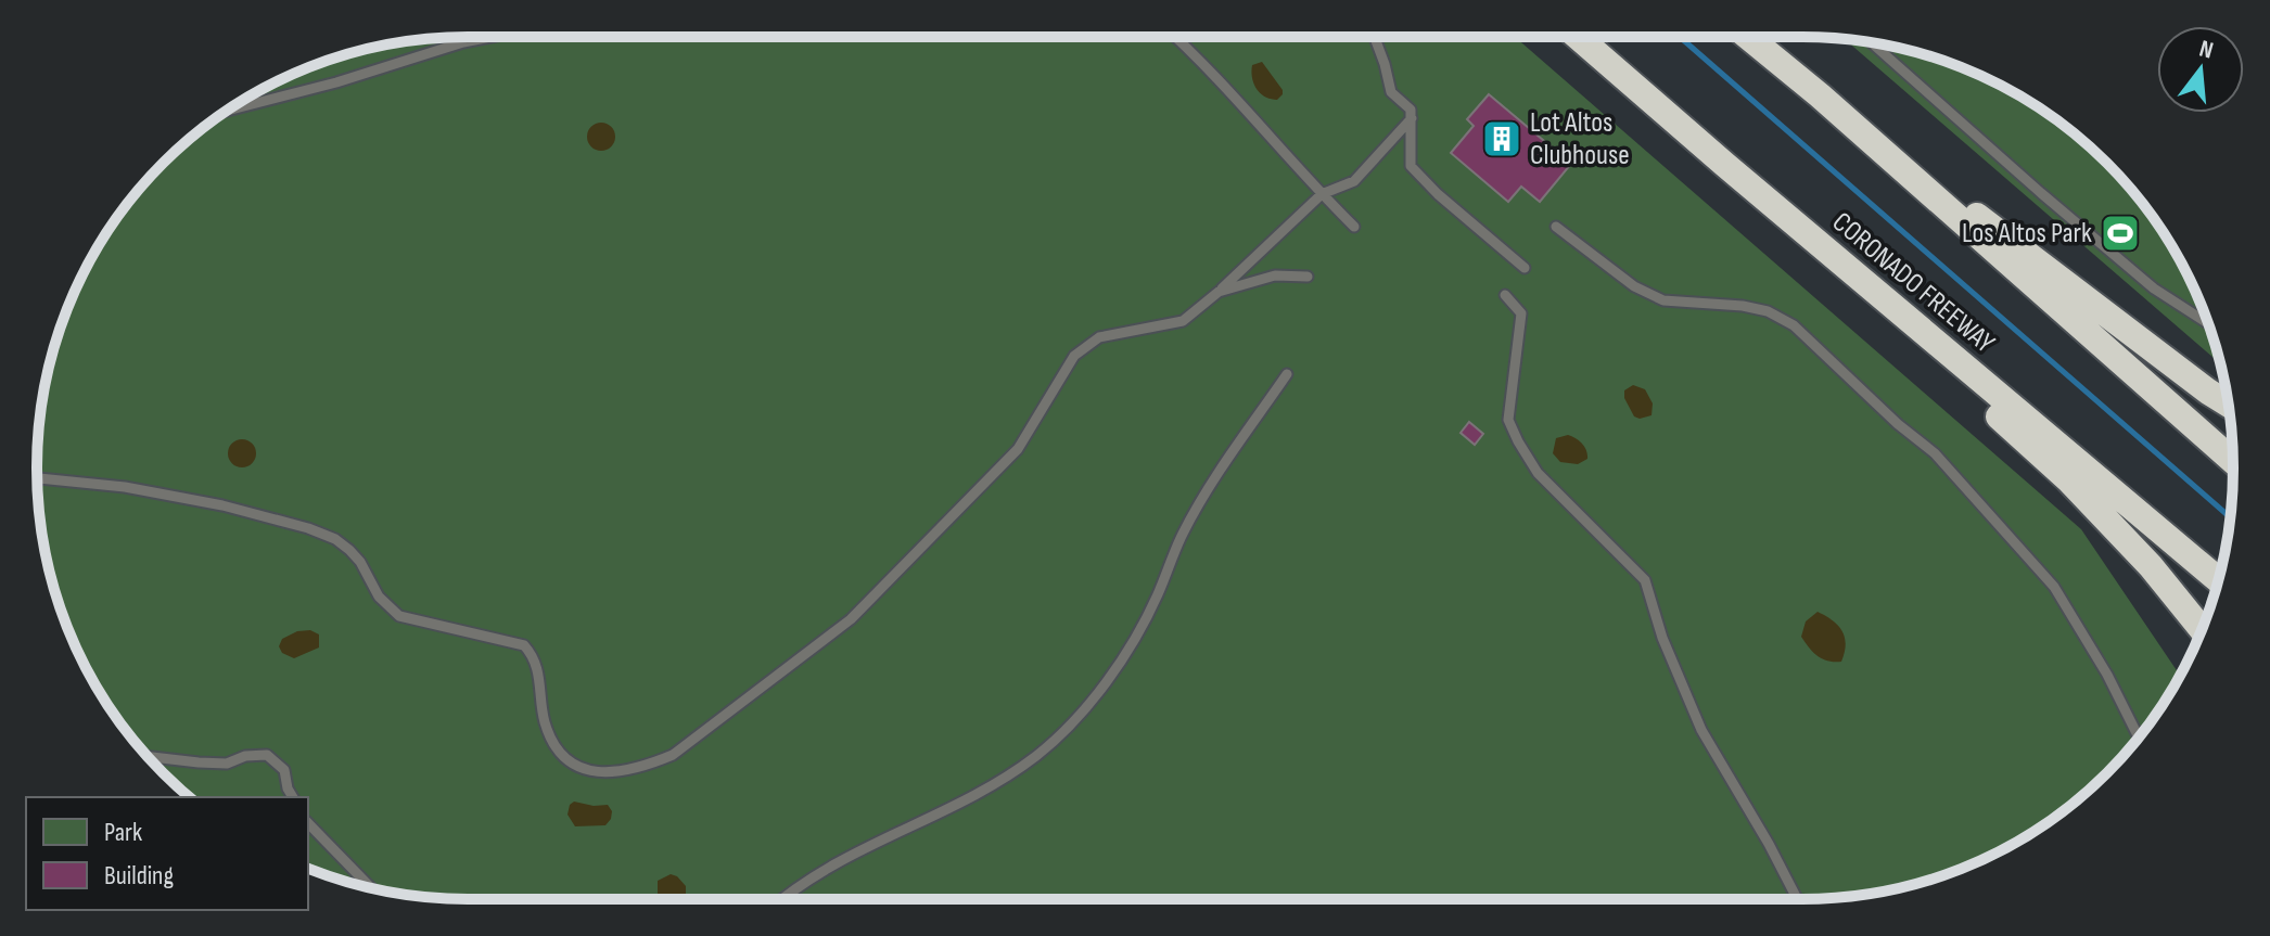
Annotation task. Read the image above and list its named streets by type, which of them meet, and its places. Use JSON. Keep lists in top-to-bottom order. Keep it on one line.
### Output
{"streets":{"highway":["CORONADO FREEWAY"]},"places":{"building":["Lot Altos Clubhouse"],"sports":["Los Altos Park"]},"legend":["Park","Building"],"north":"top"}
